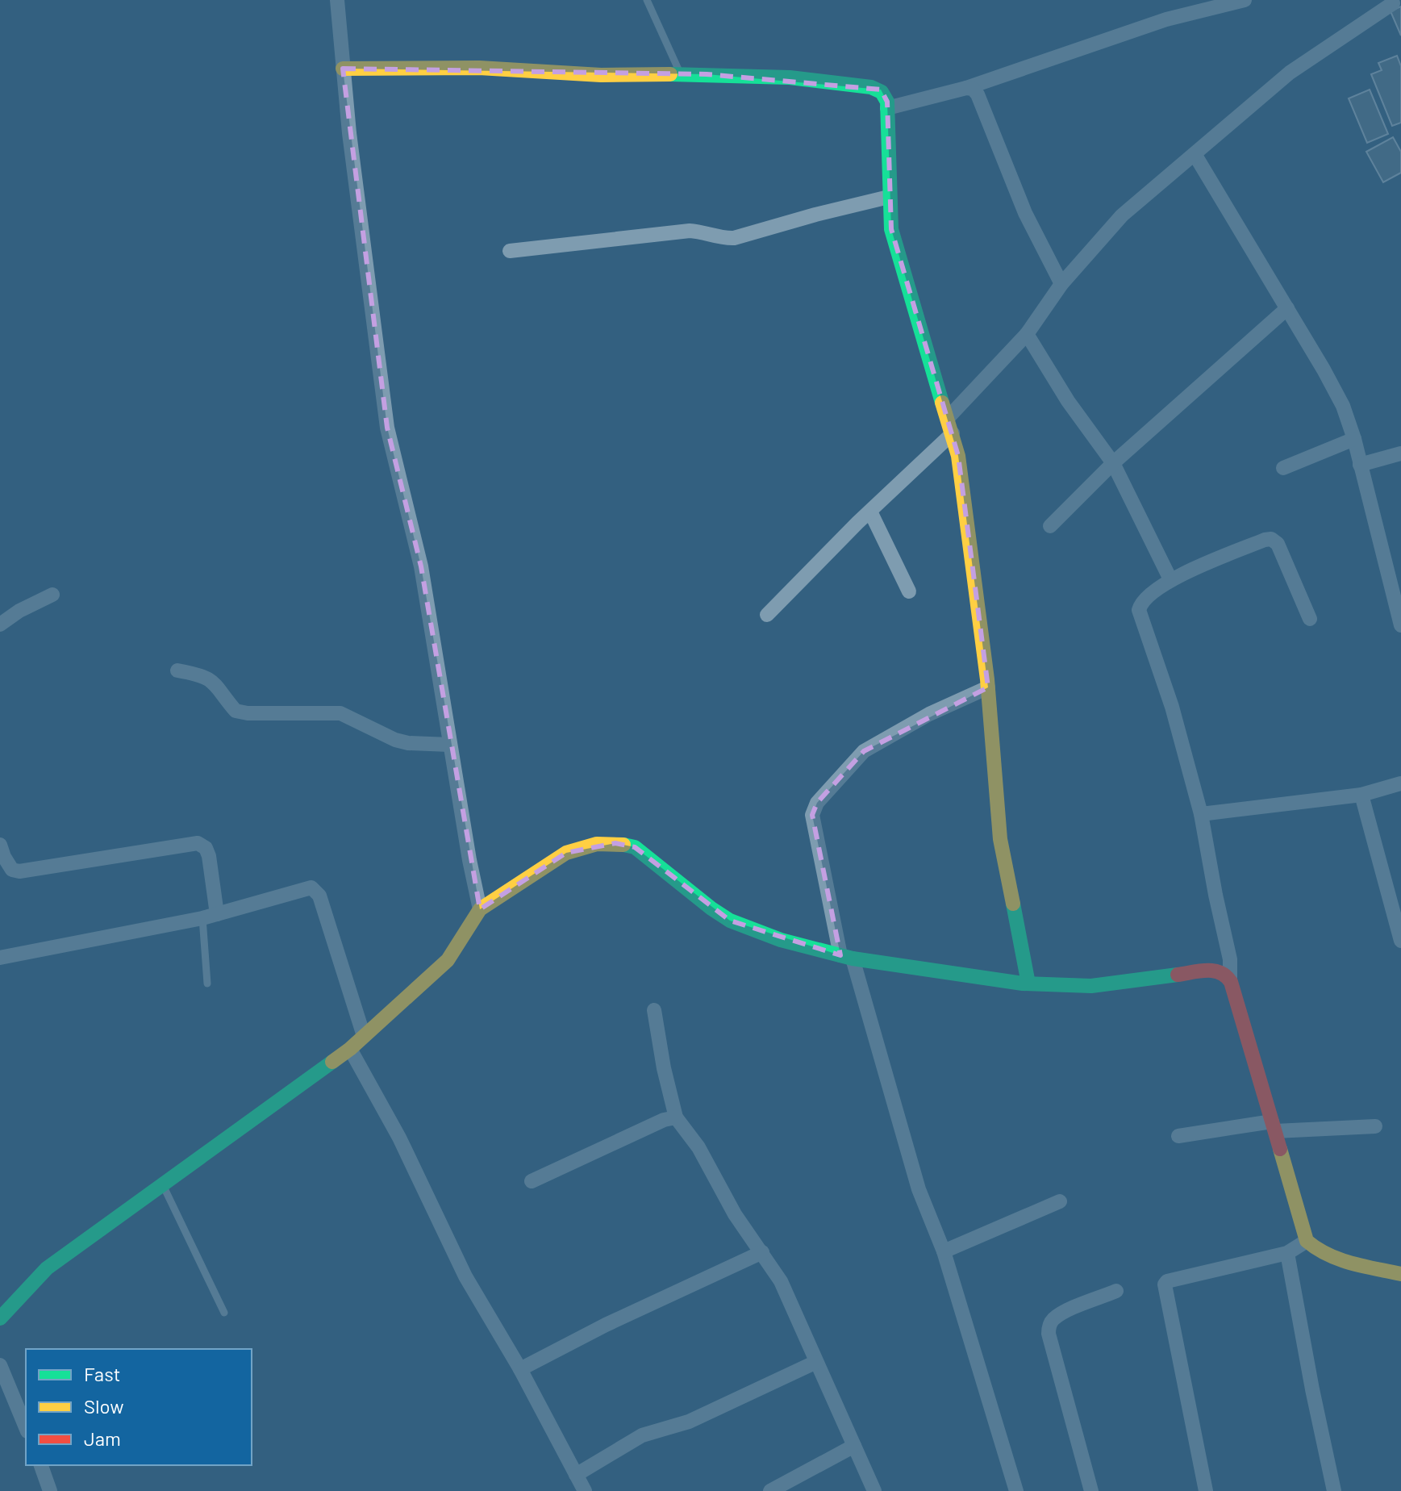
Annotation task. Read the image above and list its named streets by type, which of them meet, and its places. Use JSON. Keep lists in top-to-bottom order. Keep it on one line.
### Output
{"legend":["Fast","Slow","Jam"]}
